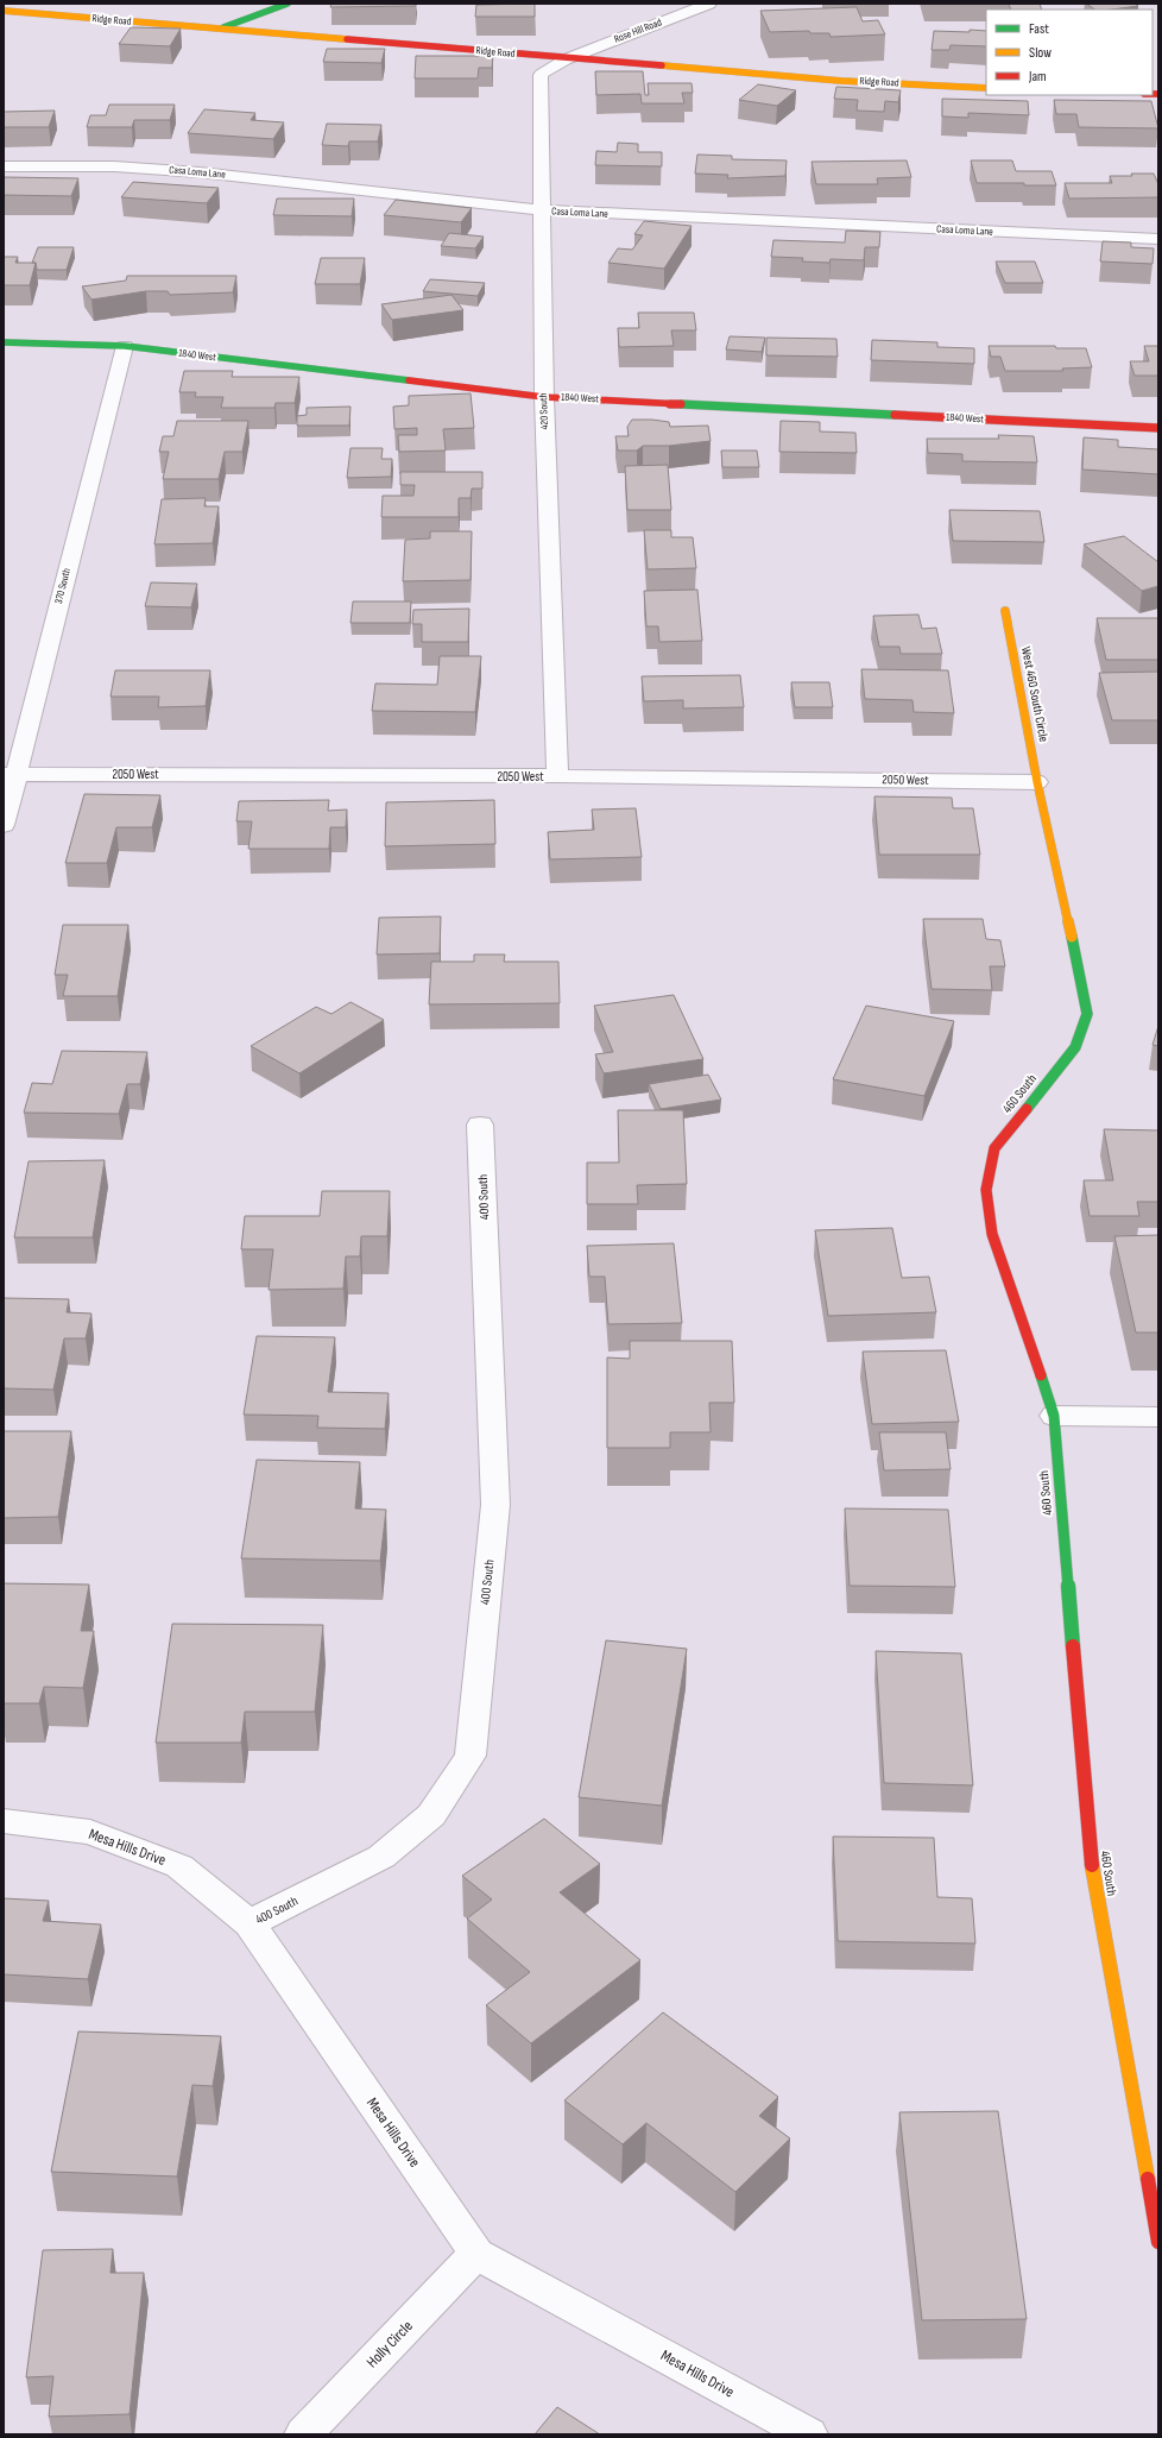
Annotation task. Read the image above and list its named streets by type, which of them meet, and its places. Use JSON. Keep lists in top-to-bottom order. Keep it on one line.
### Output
{"streets":{"street":["Ridge Road","Rose Hill Road","Casa Loma Lane","1840 West","420 South","370 South","West 460 South Circle","2050 West","460 South","400 South","Mesa Hills Drive","Holly Circle"]},"crossings":[["Ridge Road","Rose Hill Road"],["Ridge Road","420 South"],["Rose Hill Road","420 South"],["Casa Loma Lane","420 South"],["1840 West","420 South"],["1840 West","370 South"],["420 South","2050 West"],["370 South","2050 West"],["West 460 South Circle","2050 West"],["West 460 South Circle","460 South"],["2050 West","460 South"],["400 South","Mesa Hills Drive"],["Mesa Hills Drive","Holly Circle"]],"legend":["Fast","Slow","Jam"]}
